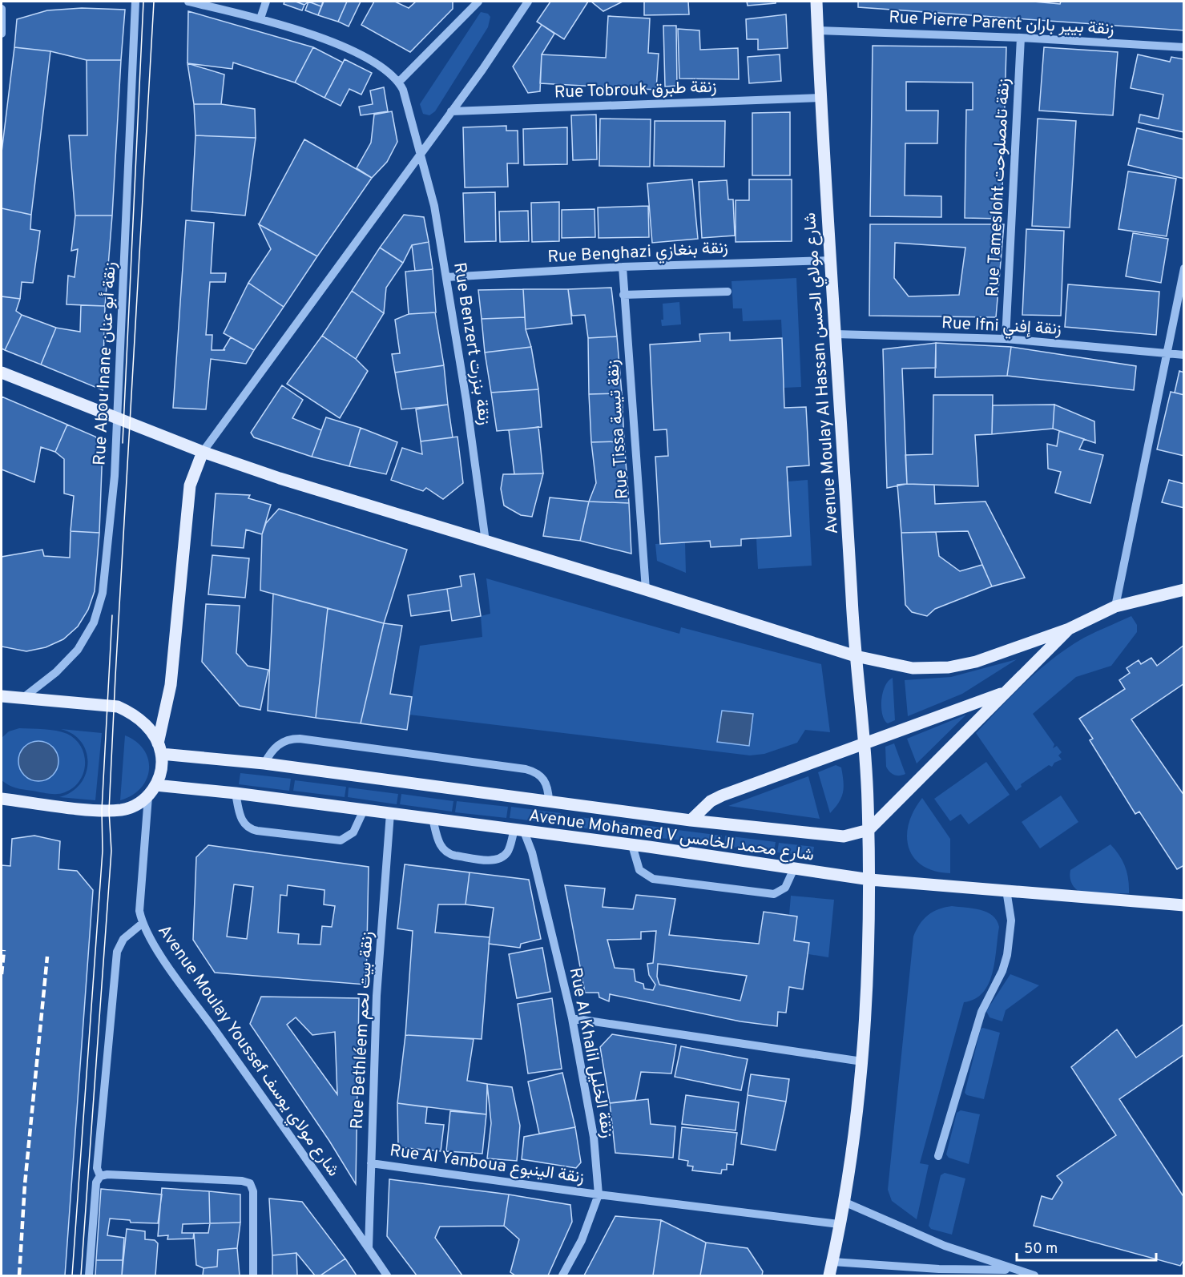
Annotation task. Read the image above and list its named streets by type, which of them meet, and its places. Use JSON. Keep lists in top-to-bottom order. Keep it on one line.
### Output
{"streets":{"main road":["Avenue Moulay Al Hassan شارع مولاي الحسن","Avenue Mohamed V شارع محمد الخامس"],"street":["Rue Pierre Parent زنقة بيير باران","Rue Tobrouk زنقة طبرق","Rue Tamesloht زنقة تامصلوحت","Rue Benghazi زنقة بنغازي","Rue Ifni زنقة إفني","Rue Benzert زنقة بنزرت","Rue Abou Inane زنقة أبو عنان","Rue Tissa زنقة تيسة","Rue Bethléem زنقة بيت لحم","Avenue Moulay Youssef شارع مولاي يوسف","Rue Al Khalil زنقة الخليل","Rue Al Yanboua زنقة الينبوع"]},"crossings":[["Rue Pierre Parent زنقة بيير باران","Rue Tamesloht زنقة تامصلوحت"],["Rue Pierre Parent زنقة بيير باران","Avenue Moulay Al Hassan شارع مولاي الحسن"],["Rue Tobrouk زنقة طبرق","Avenue Moulay Al Hassan شارع مولاي الحسن"],["Rue Tamesloht زنقة تامصلوحت","Rue Ifni زنقة إفني"],["Rue Benghazi زنقة بنغازي","Rue Benzert زنقة بنزرت"],["Rue Benghazi زنقة بنغازي","Avenue Moulay Al Hassan شارع مولاي الحسن"],["Rue Benghazi زنقة بنغازي","Rue Tissa زنقة تيسة"],["Rue Ifni زنقة إفني","Avenue Moulay Al Hassan شارع مولاي الحسن"],["Avenue Moulay Al Hassan شارع مولاي الحسن","Avenue Mohamed V شارع محمد الخامس"],["Avenue Moulay Al Hassan شارع مولاي الحسن","Rue Al Yanboua زنقة الينبوع"],["Avenue Mohamed V شارع محمد الخامس","Rue Bethléem زنقة بيت لحم"],["Avenue Mohamed V شارع محمد الخامس","Rue Al Khalil زنقة الخليل"],["Rue Bethléem زنقة بيت لحم","Avenue Moulay Youssef شارع مولاي يوسف"],["Rue Bethléem زنقة بيت لحم","Rue Al Yanboua زنقة الينبوع"],["Rue Al Khalil زنقة الخليل","Rue Al Yanboua زنقة الينبوع"]],"scale_bar":"50 m"}
